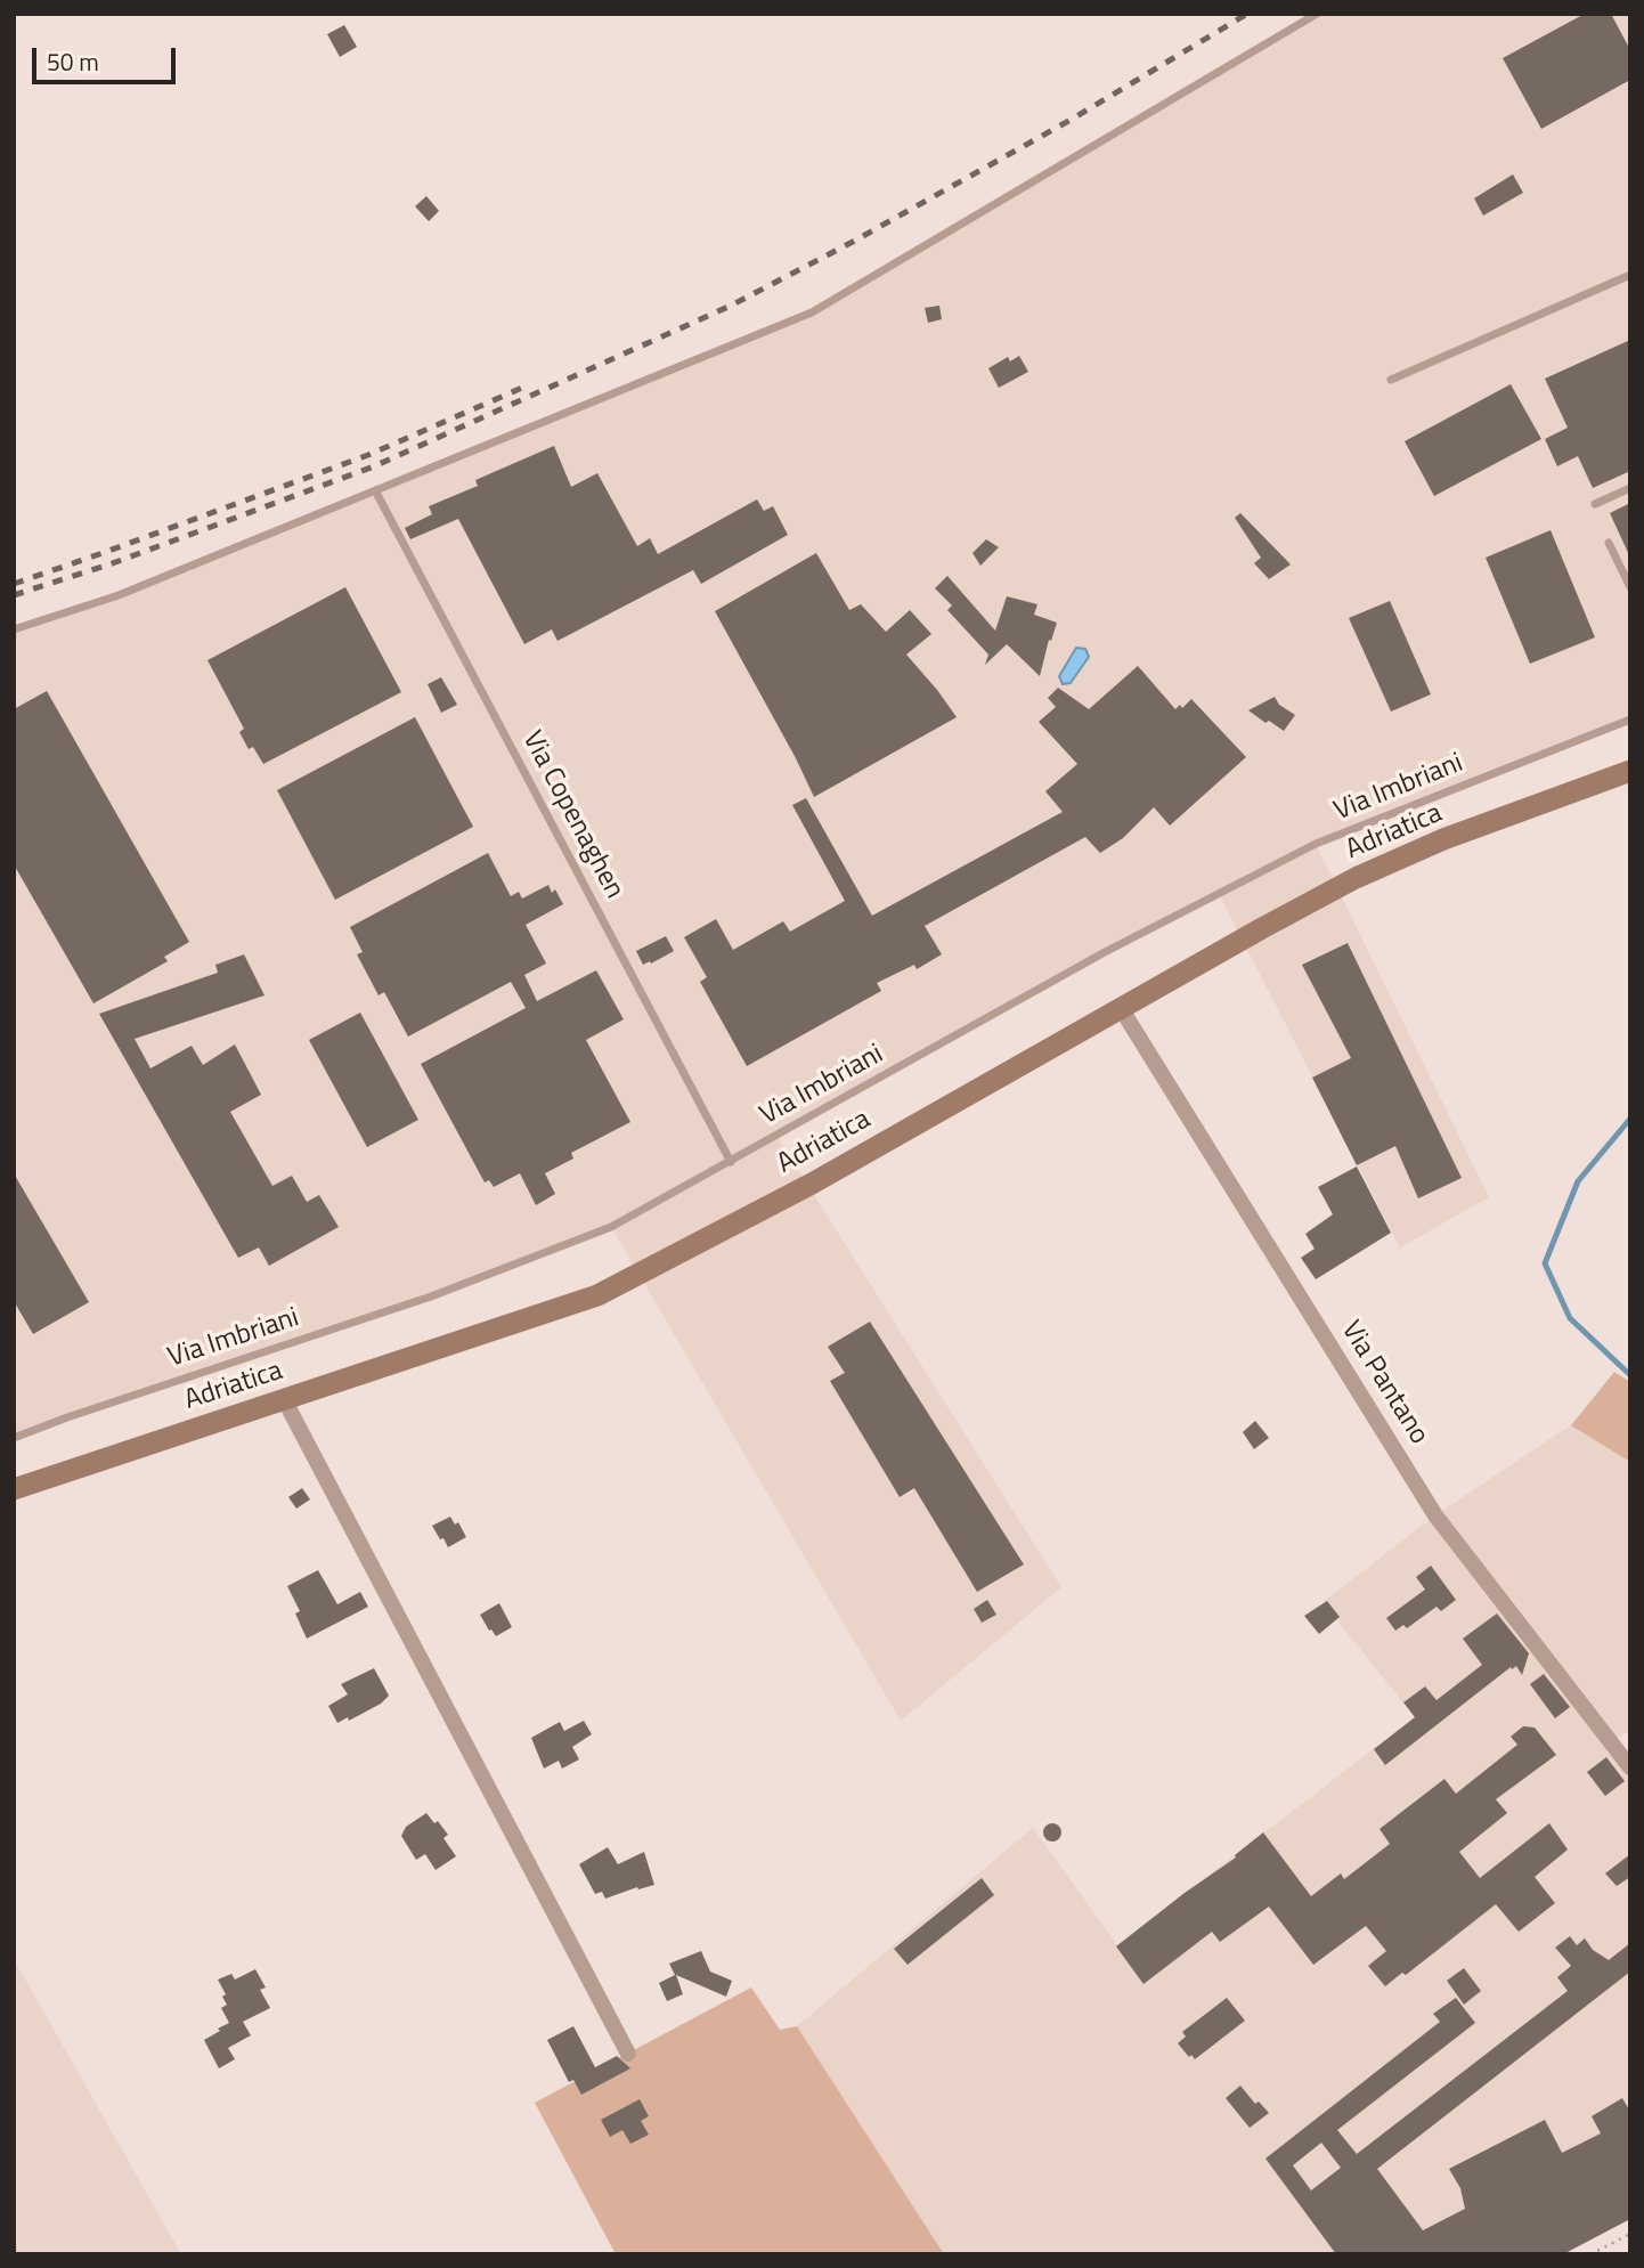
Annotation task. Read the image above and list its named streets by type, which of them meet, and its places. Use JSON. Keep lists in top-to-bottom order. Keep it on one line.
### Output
{"streets":{"main road":["Adriatica"],"street":["Via Pantano"],"lane":["Via Imbriani","Via Copenaghen"]},"crossings":[["Via Imbriani","Via Copenaghen"],["Adriatica","Via Pantano"]],"scale_bar":"50 m"}
